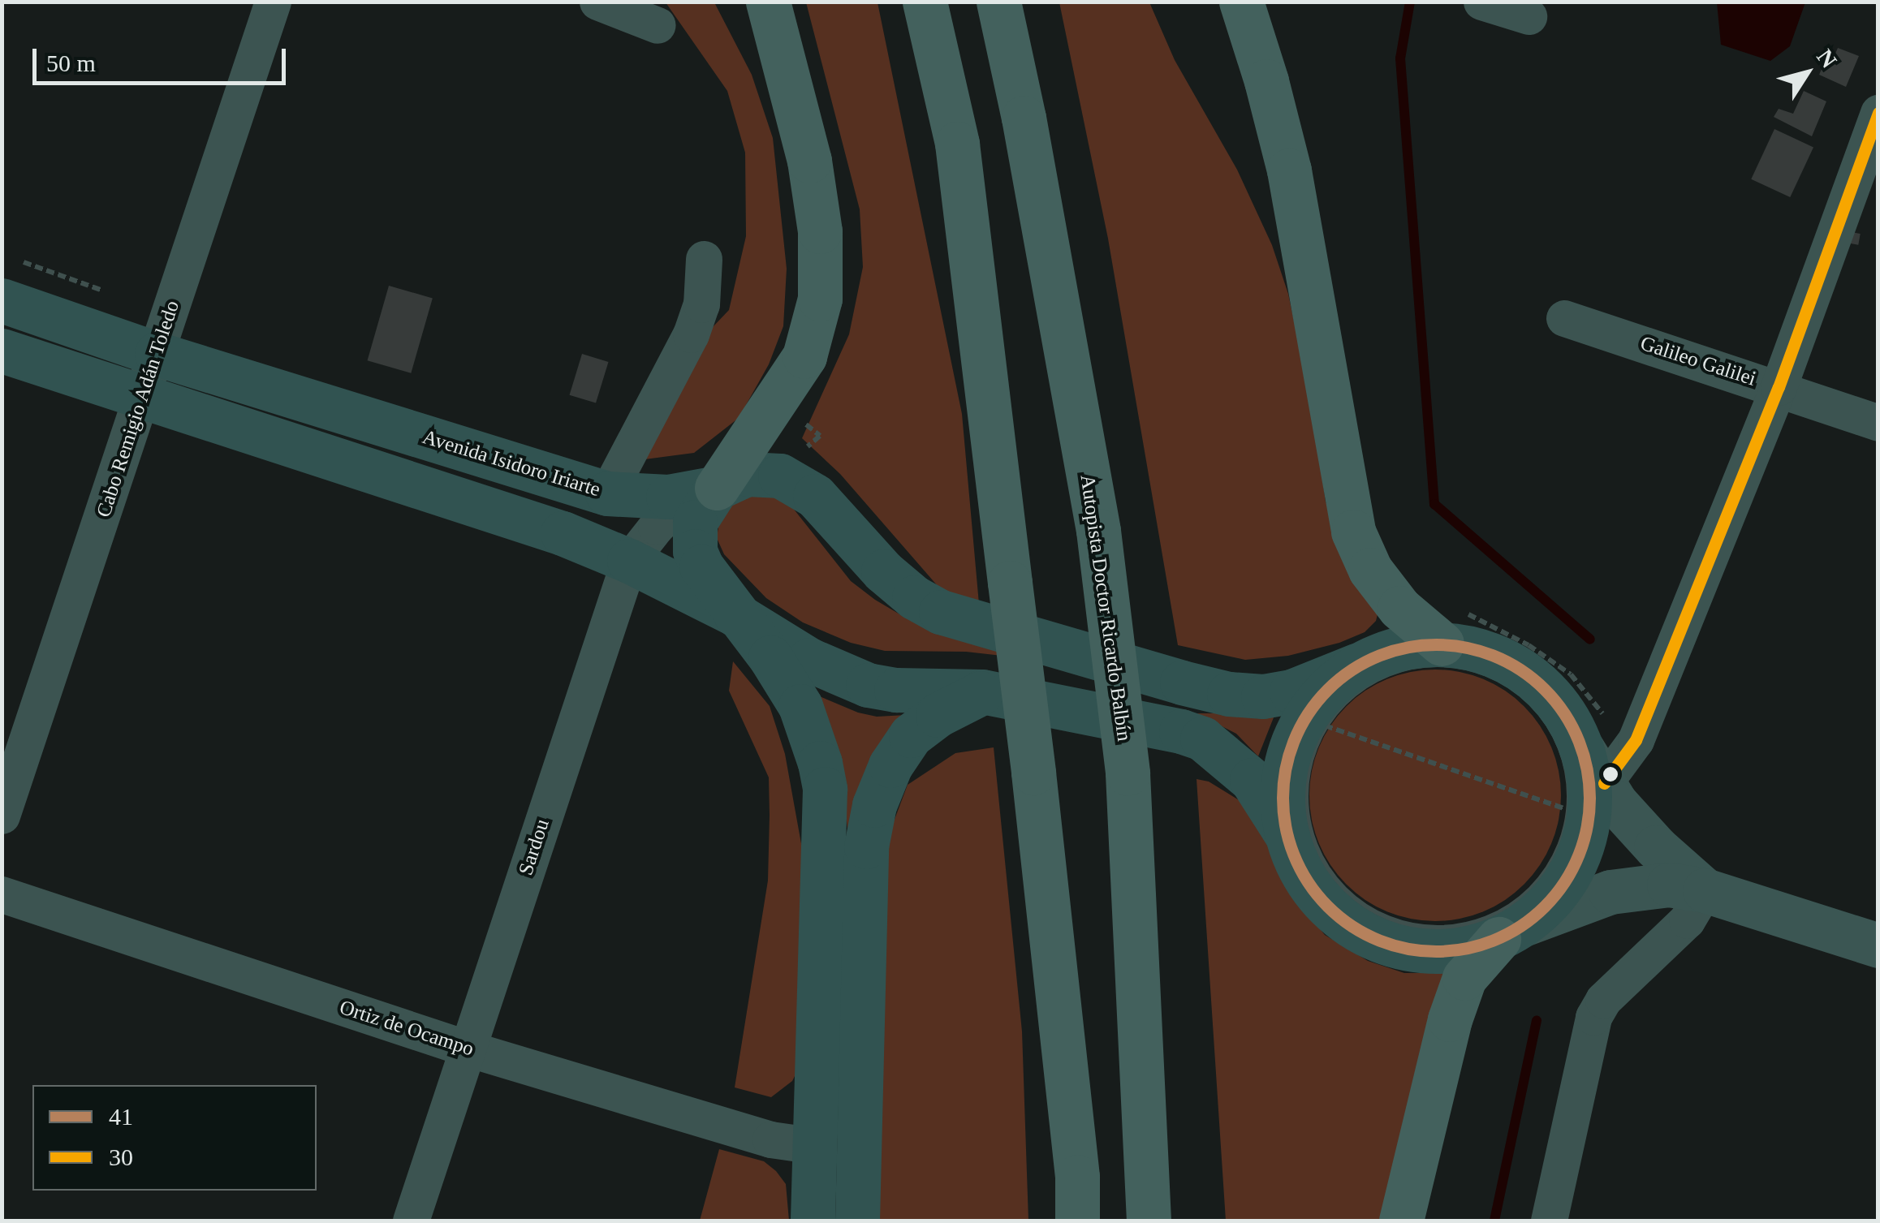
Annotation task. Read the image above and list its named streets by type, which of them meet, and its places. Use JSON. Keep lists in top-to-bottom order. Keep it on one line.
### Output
{"streets":{"highway":["Autopista Doctor Ricardo Balbín"],"main road":["Avenida Isidoro Iriarte"],"street":["Galileo Galilei","Cabo Remigio Adán Toledo","Sardou","Ortiz de Ocampo"]},"crossings":[["Cabo Remigio Adán Toledo","Avenida Isidoro Iriarte"],["Avenida Isidoro Iriarte","Sardou"],["Sardou","Ortiz de Ocampo"]],"lines":["transit line 30","transit line 41"],"legend":["41","30"],"scale_bar":"50 m","north":"top right"}
